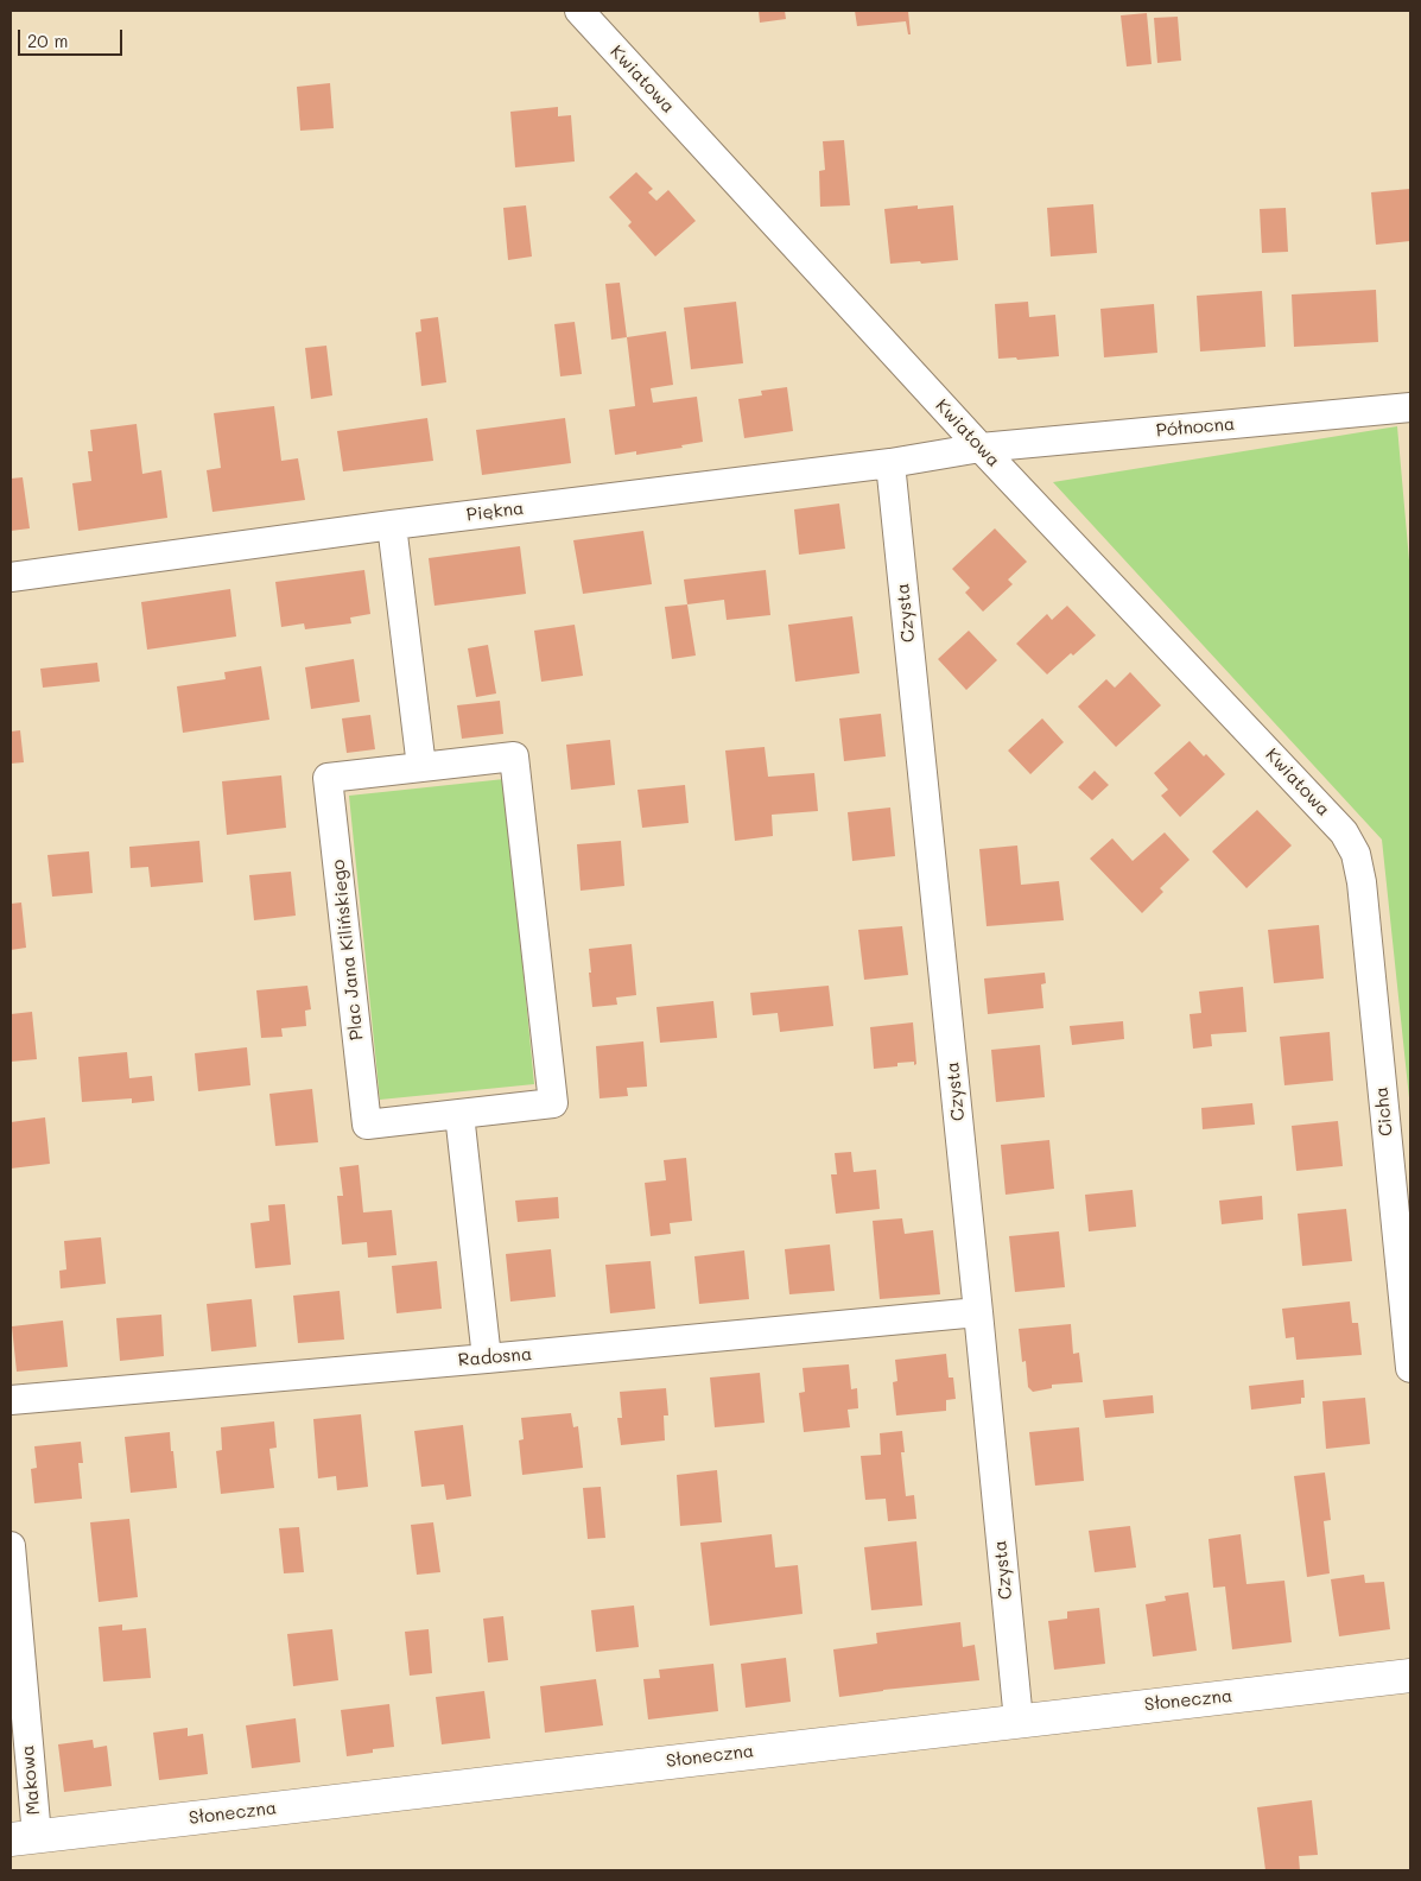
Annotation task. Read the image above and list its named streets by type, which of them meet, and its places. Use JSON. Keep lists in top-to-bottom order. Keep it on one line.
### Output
{"streets":{"street":["Kwiatowa","Północna","Piękna","Czysta","Plac Jana Kilińskiego","Cicha","Radosna","Słoneczna","Makowa"]},"crossings":[["Kwiatowa","Północna"],["Kwiatowa","Piękna"],["Kwiatowa","Cicha"],["Północna","Piękna"],["Piękna","Czysta"],["Czysta","Radosna"],["Czysta","Słoneczna"],["Słoneczna","Makowa"]],"scale_bar":"20 m"}
